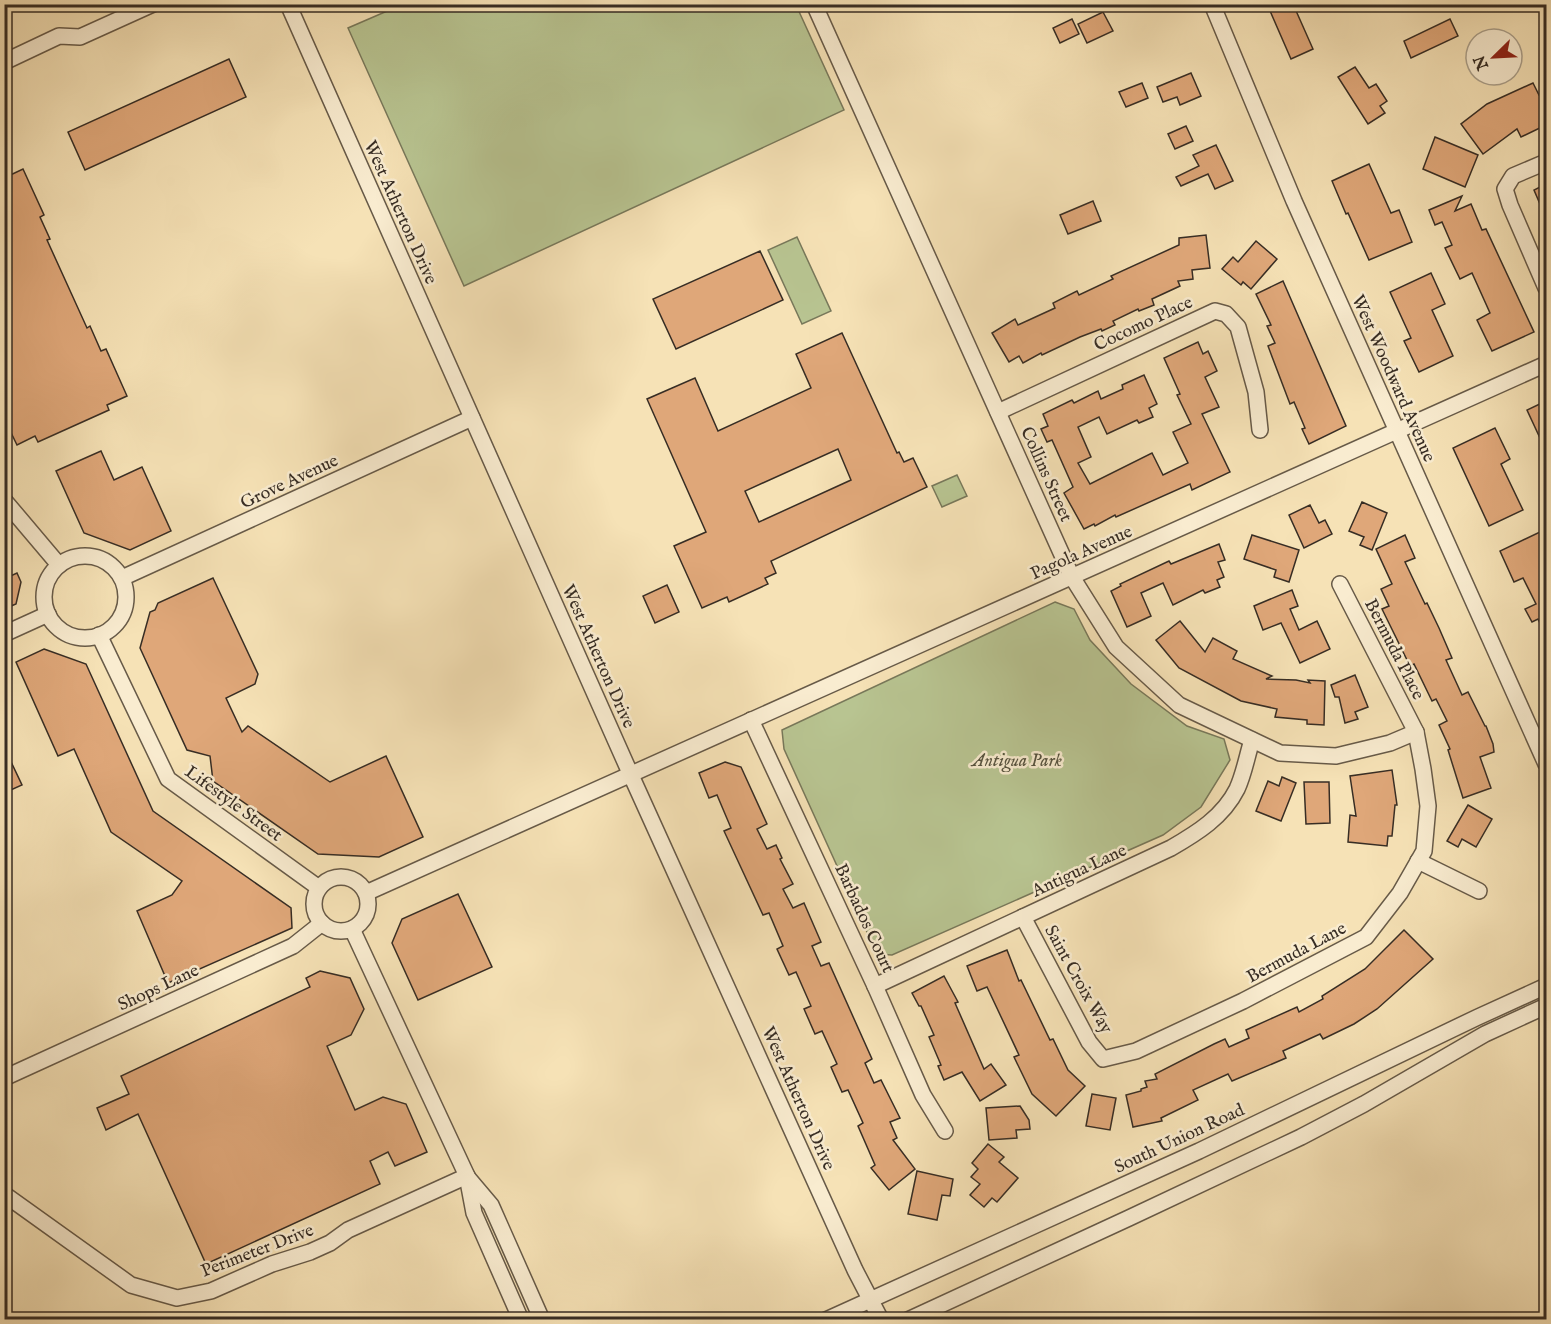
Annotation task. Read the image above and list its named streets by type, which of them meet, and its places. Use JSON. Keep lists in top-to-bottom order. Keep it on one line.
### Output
{"streets":{"street":["West Atherton Drive","Cocomo Place","West Woodward Avenue","Collins Street","Grove Avenue","Pagola Avenue","Bermuda Place","Lifestyle Street","Antigua Lane","Barbados Court","Bermuda Lane","Saint Croix Way","Shops Lane","South Union Road","Perimeter Drive"]},"crossings":[["West Atherton Drive","Grove Avenue"],["West Atherton Drive","Pagola Avenue"],["West Atherton Drive","South Union Road"],["Cocomo Place","Collins Street"],["West Woodward Avenue","Pagola Avenue"],["Collins Street","Pagola Avenue"],["Collins Street","Bermuda Place"],["Collins Street","Antigua Lane"],["Collins Street","Bermuda Lane"],["Grove Avenue","Lifestyle Street"],["Pagola Avenue","Barbados Court"],["Bermuda Place","Bermuda Lane"],["Lifestyle Street","Shops Lane"],["Antigua Lane","Barbados Court"],["Antigua Lane","Saint Croix Way"],["Bermuda Lane","Saint Croix Way"]],"parks":["Antigua Park"],"north":"bottom left"}
